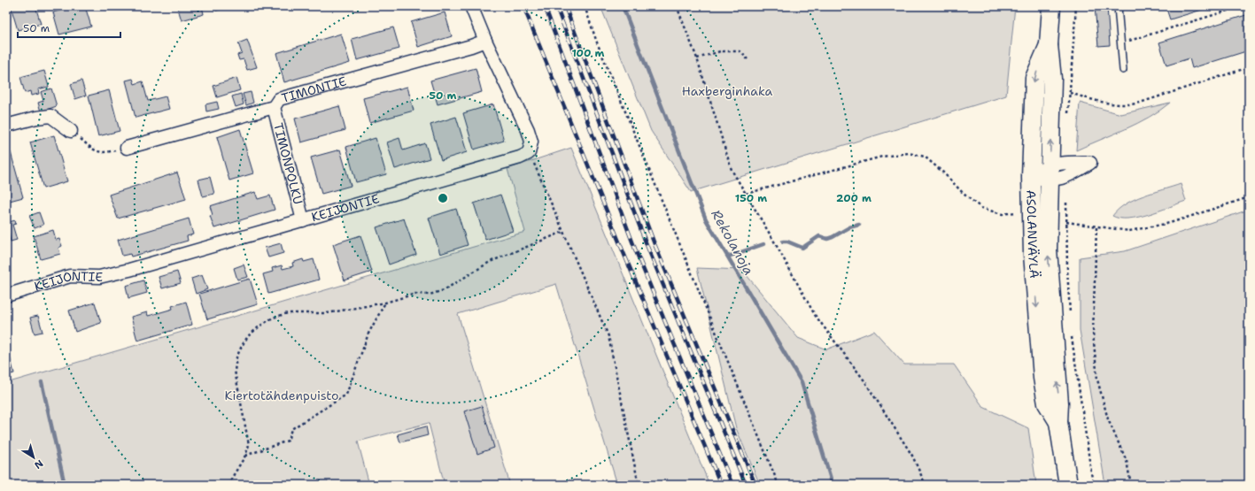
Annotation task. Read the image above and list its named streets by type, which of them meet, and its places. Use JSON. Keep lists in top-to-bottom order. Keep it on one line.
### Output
{"streets":{"main road":["ASOLANVÄYLÄ"],"street":["TIMONTIE","TIMONPOLKU","KEIJONTIE"]},"crossings":[["TIMONTIE","TIMONPOLKU"],["TIMONPOLKU","KEIJONTIE"]],"water":["Rekolanoja"],"parks":["Haxberginhaka","Kiertotähdenpuisto"],"scale_bar":"50 m","north":"bottom right","rings":["100 m","50 m","150 m","200 m"]}
